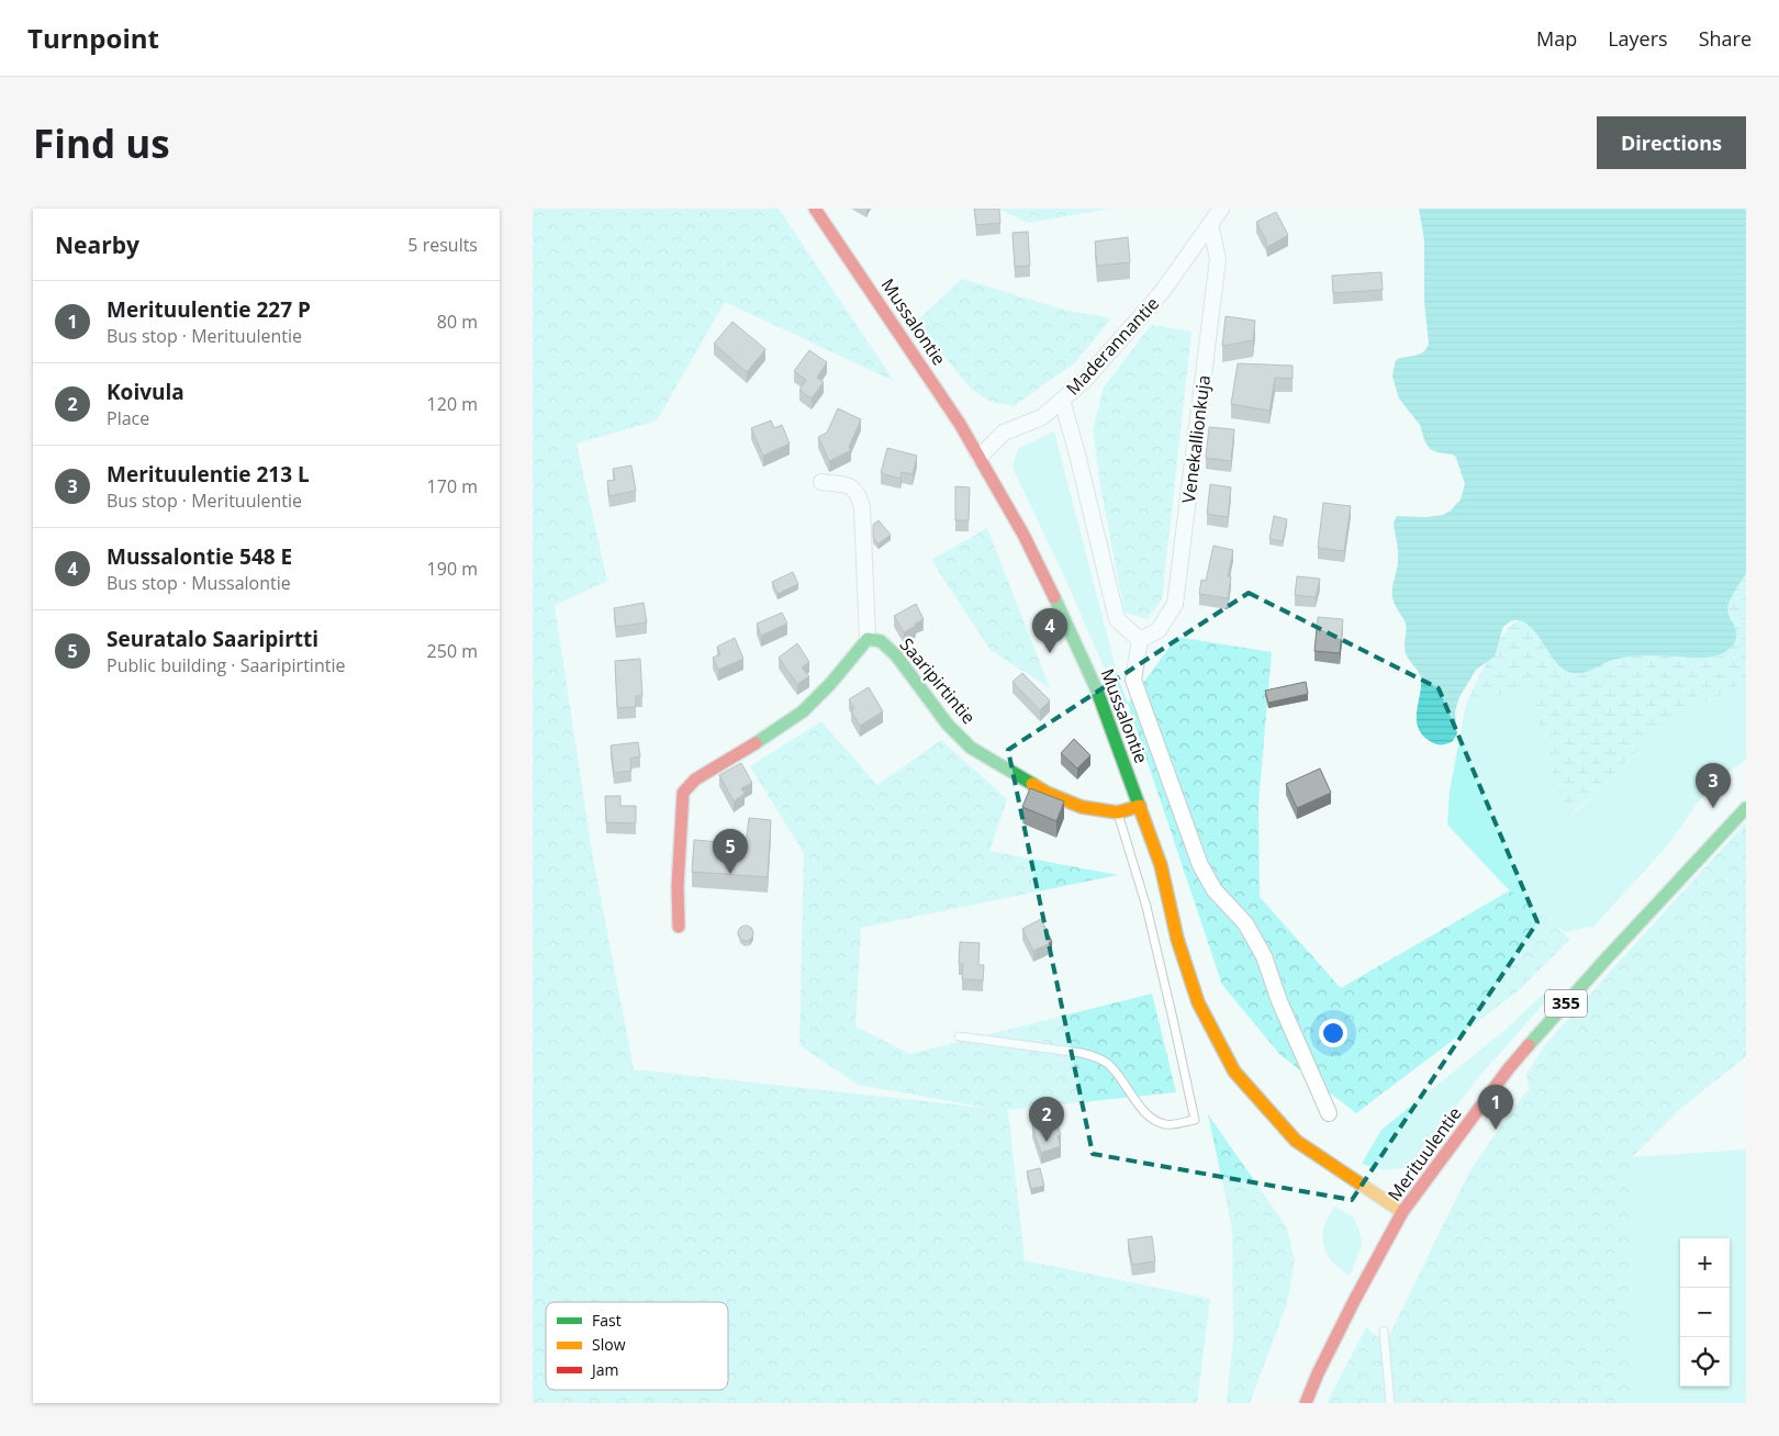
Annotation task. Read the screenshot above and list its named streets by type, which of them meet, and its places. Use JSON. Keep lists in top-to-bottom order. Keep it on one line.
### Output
{"streets":{"main road":["Mussalontie","Saaripirtintie","355","Merituulentie"],"street":["Maderannantie","Venekallionkuja"]},"crossings":[["Mussalontie","Maderannantie"],["Mussalontie","Saaripirtintie"],["Mussalontie","Merituulentie"],["Maderannantie","Venekallionkuja"]],"legend":["Fast","Slow","Jam"],"page":{"header":"Turnpoint","nav":["Map","Layers","Share"],"buttons":"Directions","title":"Find us","heading":["Nearby","5 results"],"list":[{"mark":"1","name":"Merituulentie 227 P","note":"Bus stop · Merituulentie","value":"80 m"},{"mark":"2","name":"Koivula","note":"Place","value":"120 m"},{"mark":"3","name":"Merituulentie 213 L","note":"Bus stop · Merituulentie","value":"170 m"},{"mark":"4","name":"Mussalontie 548 E","note":"Bus stop · Mussalontie","value":"190 m"},{"mark":"5","name":"Seuratalo Saaripirtti","note":"Public building · Saaripirtintie","value":"250 m"}],"pins":["4","3","5","1","2"],"map_buttons":["+","−"]}}
